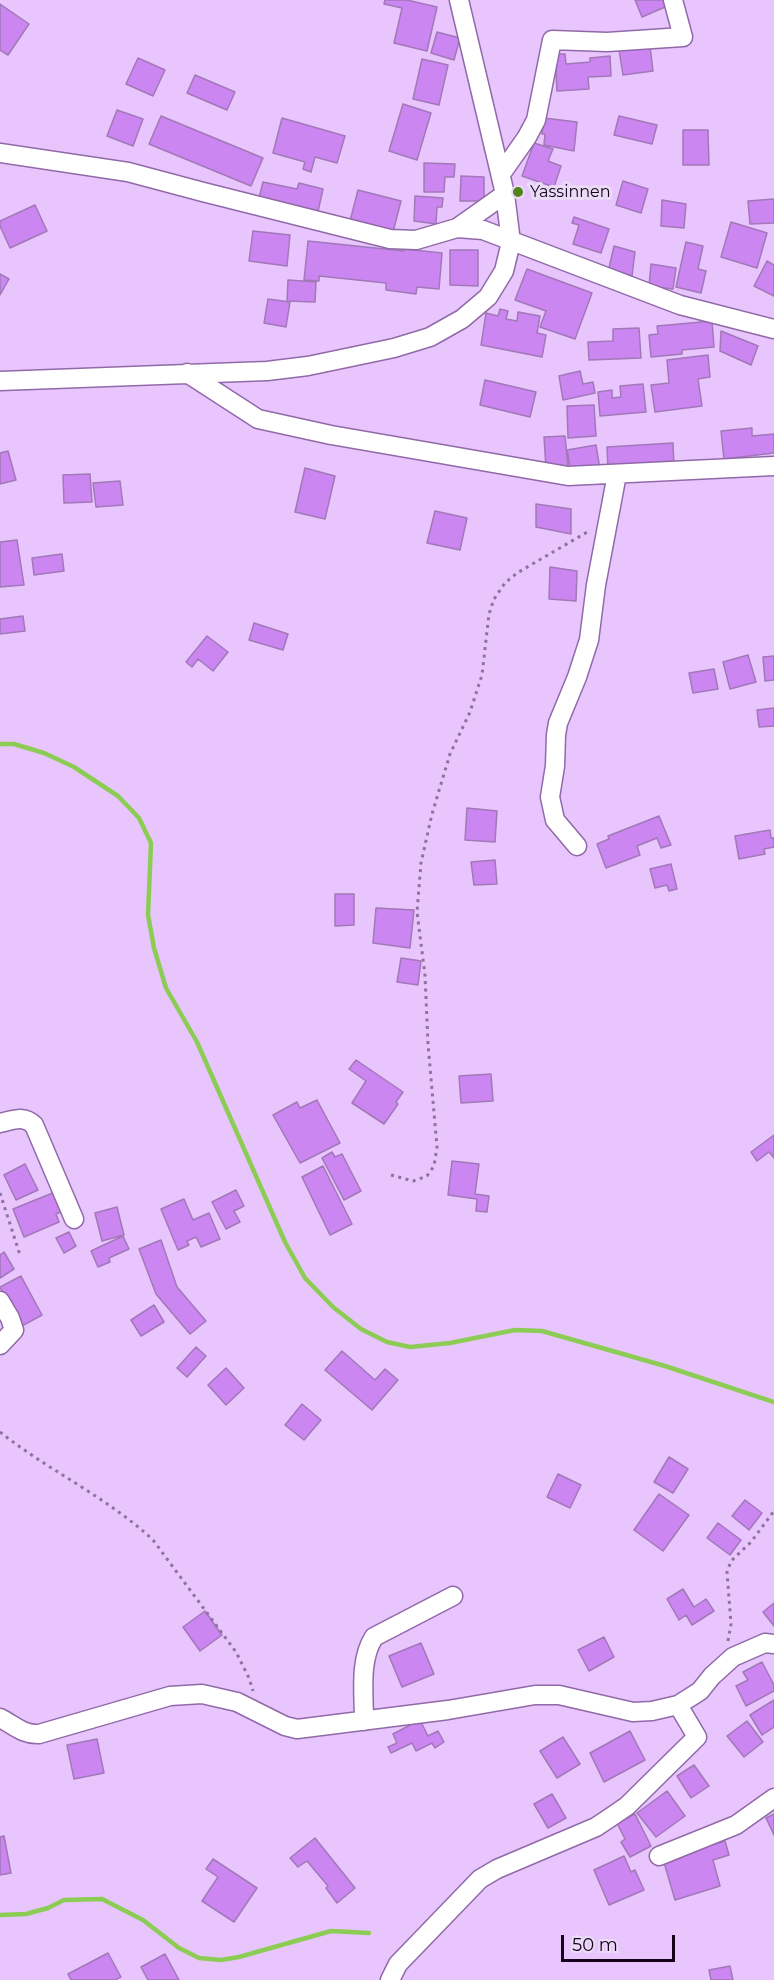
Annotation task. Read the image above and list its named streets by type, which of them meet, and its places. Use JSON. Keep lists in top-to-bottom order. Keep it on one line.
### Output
{"places":["Yassinnen"],"scale_bar":"50 m"}
